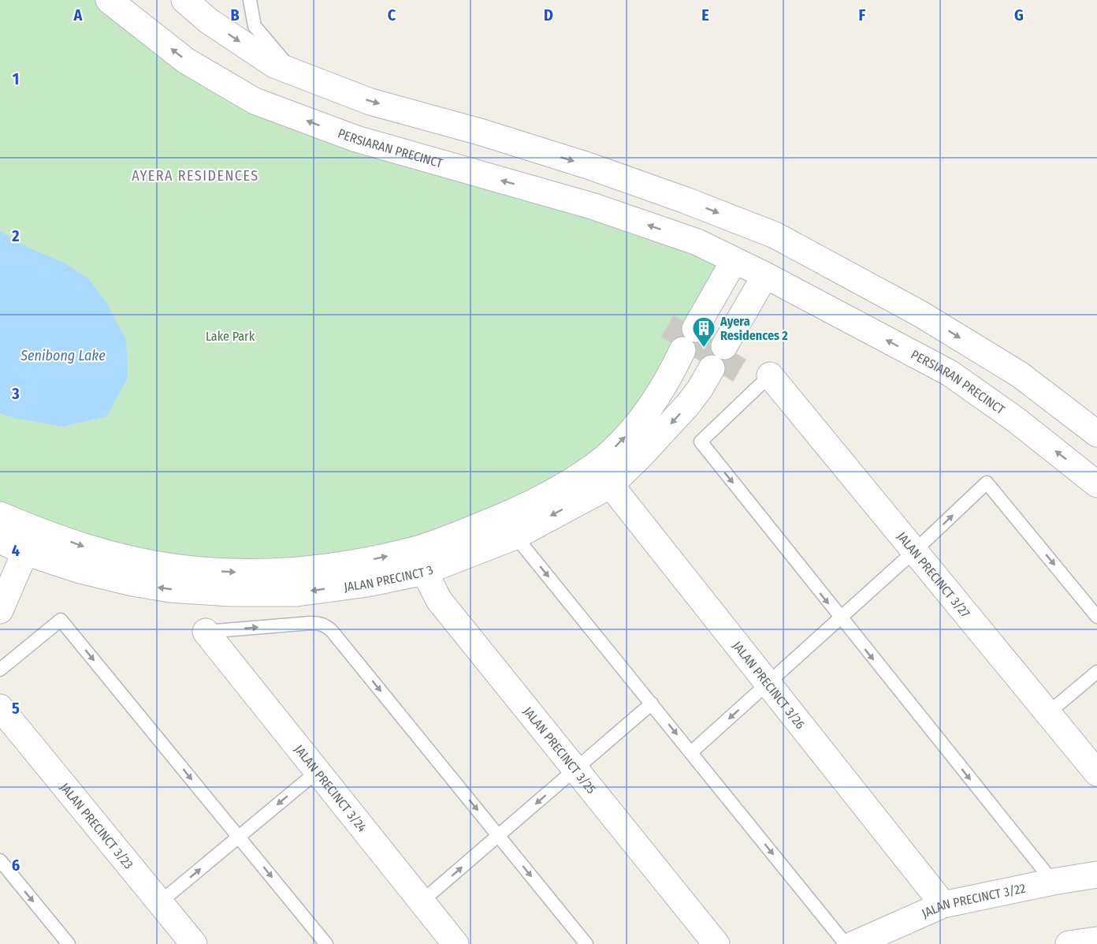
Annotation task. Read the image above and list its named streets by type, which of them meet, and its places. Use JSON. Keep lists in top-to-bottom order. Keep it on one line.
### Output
{"streets":{"street":["PERSIARAN PRECINCT","JALAN PRECINCT 3/27","JALAN PRECINCT 3","JALAN PRECINCT 3/26","JALAN PRECINCT 3/25","JALAN PRECINCT 3/24","JALAN PRECINCT 3/23","JALAN PRECINCT 3/22"]},"crossings":[["PERSIARAN PRECINCT","JALAN PRECINCT 3"],["JALAN PRECINCT 3","JALAN PRECINCT 3/26"],["JALAN PRECINCT 3","JALAN PRECINCT 3/25"],["JALAN PRECINCT 3/26","JALAN PRECINCT 3/22"]],"districts":["AYERA RESIDENCES"],"water":["Senibong Lake"],"parks":["Lake Park"],"places":{"building":["Ayera Residences 2"]},"grid":{"columns":["A","B","C","D","E","F","G"],"rows":["1","2","3","4","5","6"]}}
